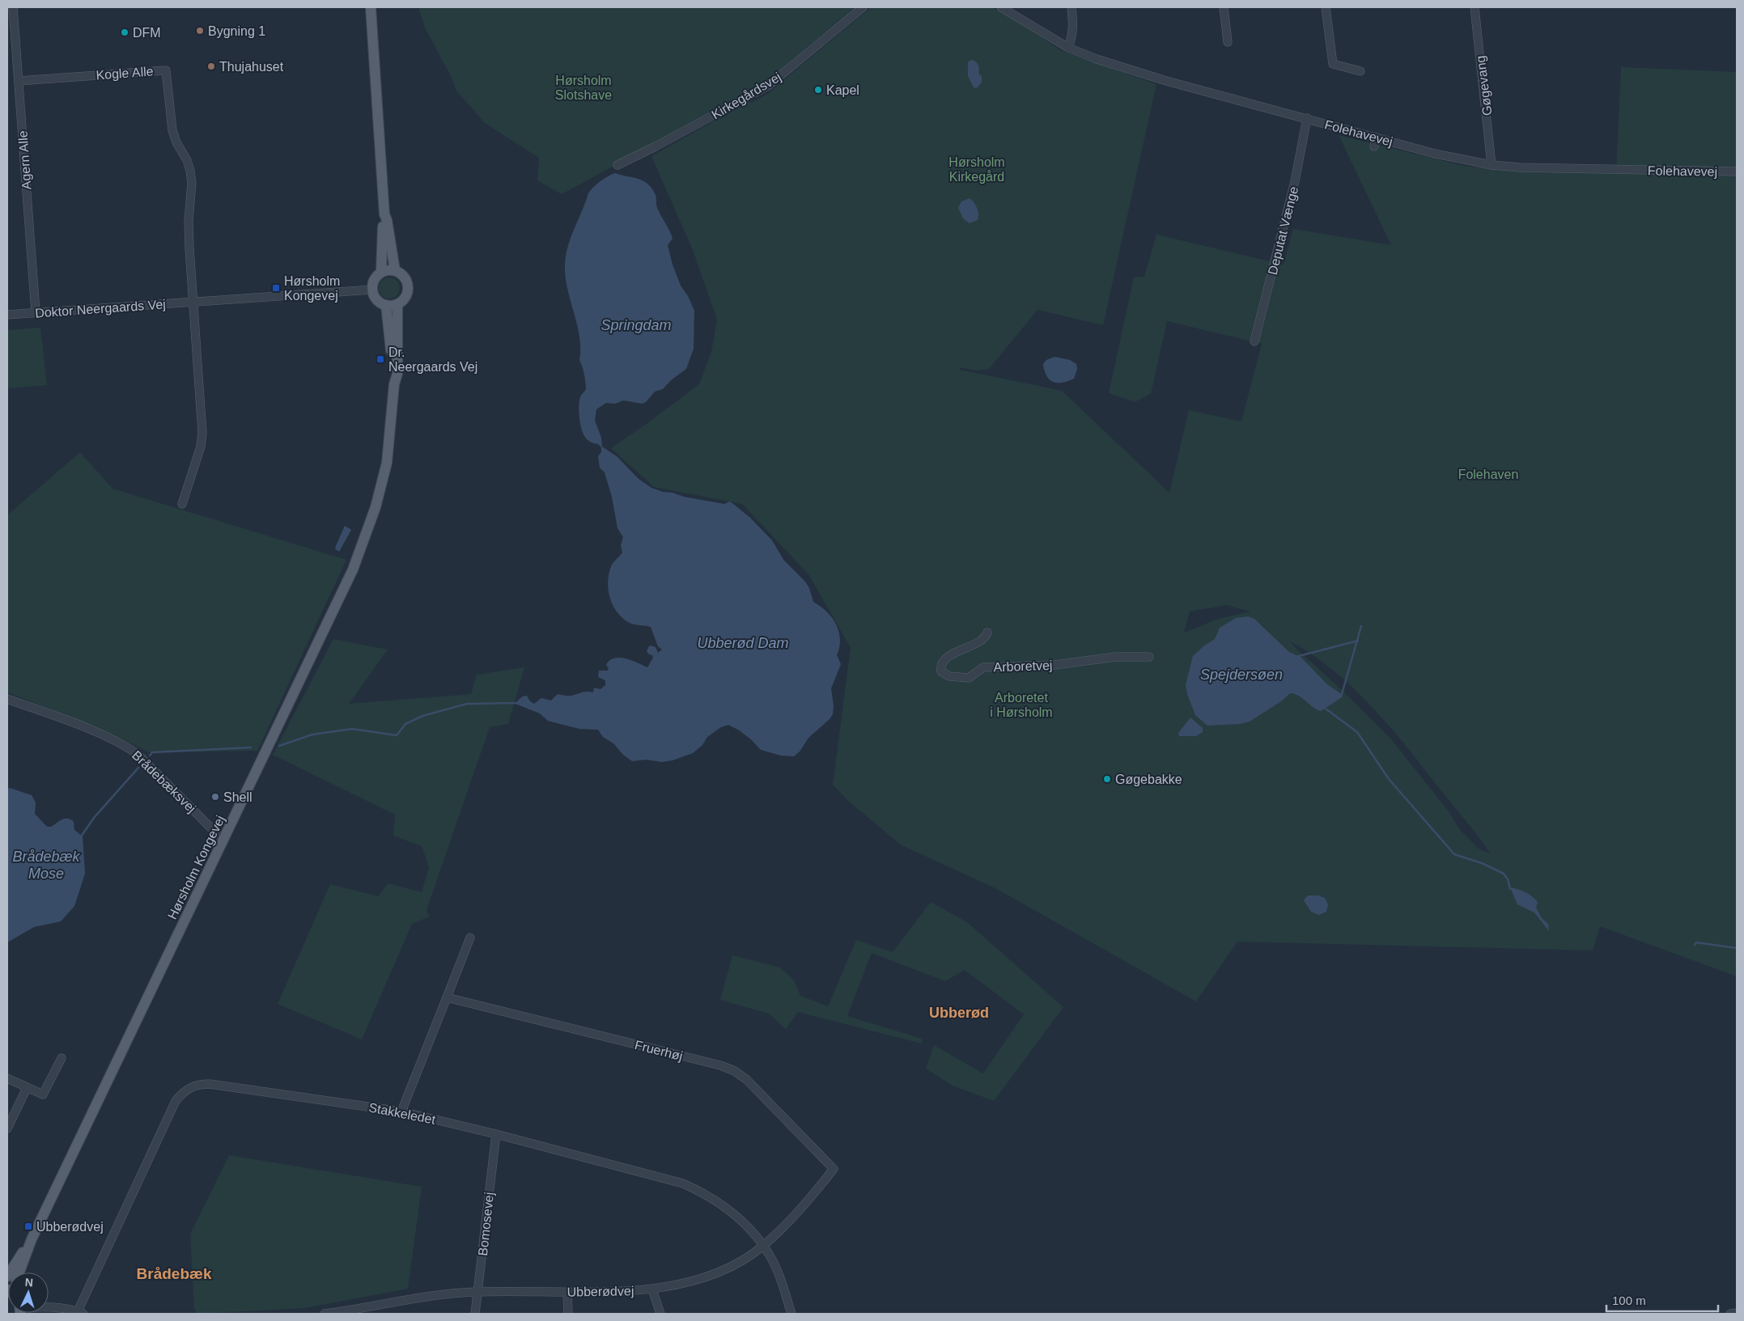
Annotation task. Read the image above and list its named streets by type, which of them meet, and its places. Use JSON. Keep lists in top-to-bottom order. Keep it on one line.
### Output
{"streets":{"main road":["Hørsholm Kongevej"],"street":["Kogle Alle","Gøgevang","Kirkegårdsvej","Folehavevej","Agern Alle","Deputat Vænge","Doktor Neergaards Vej","Arboretvej","Brådebæksvej","Fruerhøj","Stakkeledet","Bomosevej","Ubberødvej"]},"crossings":[["Kogle Alle","Agern Alle"],["Kogle Alle","Doktor Neergaards Vej"],["Gøgevang","Folehavevej"],["Folehavevej","Deputat Vænge"],["Agern Alle","Doktor Neergaards Vej"],["Doktor Neergaards Vej","Hørsholm Kongevej"],["Brådebæksvej","Hørsholm Kongevej"],["Fruerhøj","Ubberødvej"],["Stakkeledet","Bomosevej"],["Stakkeledet","Ubberødvej"],["Bomosevej","Ubberødvej"]],"districts":["Ubberød","Brådebæk"],"water":["Springdam","Ubberød Dam","Spejdersøen","Brådebæk Mose"],"parks":["Hørsholm Slotshave","Hørsholm Kirkegård","Folehaven","Arboretet i Hørsholm"],"places":{"other":["Bygning 1","DFM","Thujahuset","Kapel","Gøgebakke","Shell"],"transit":["Hørsholm Kongevej","Dr. Neergaards Vej","Ubberødvej"]},"scale_bar":"100 m","north":"top"}
